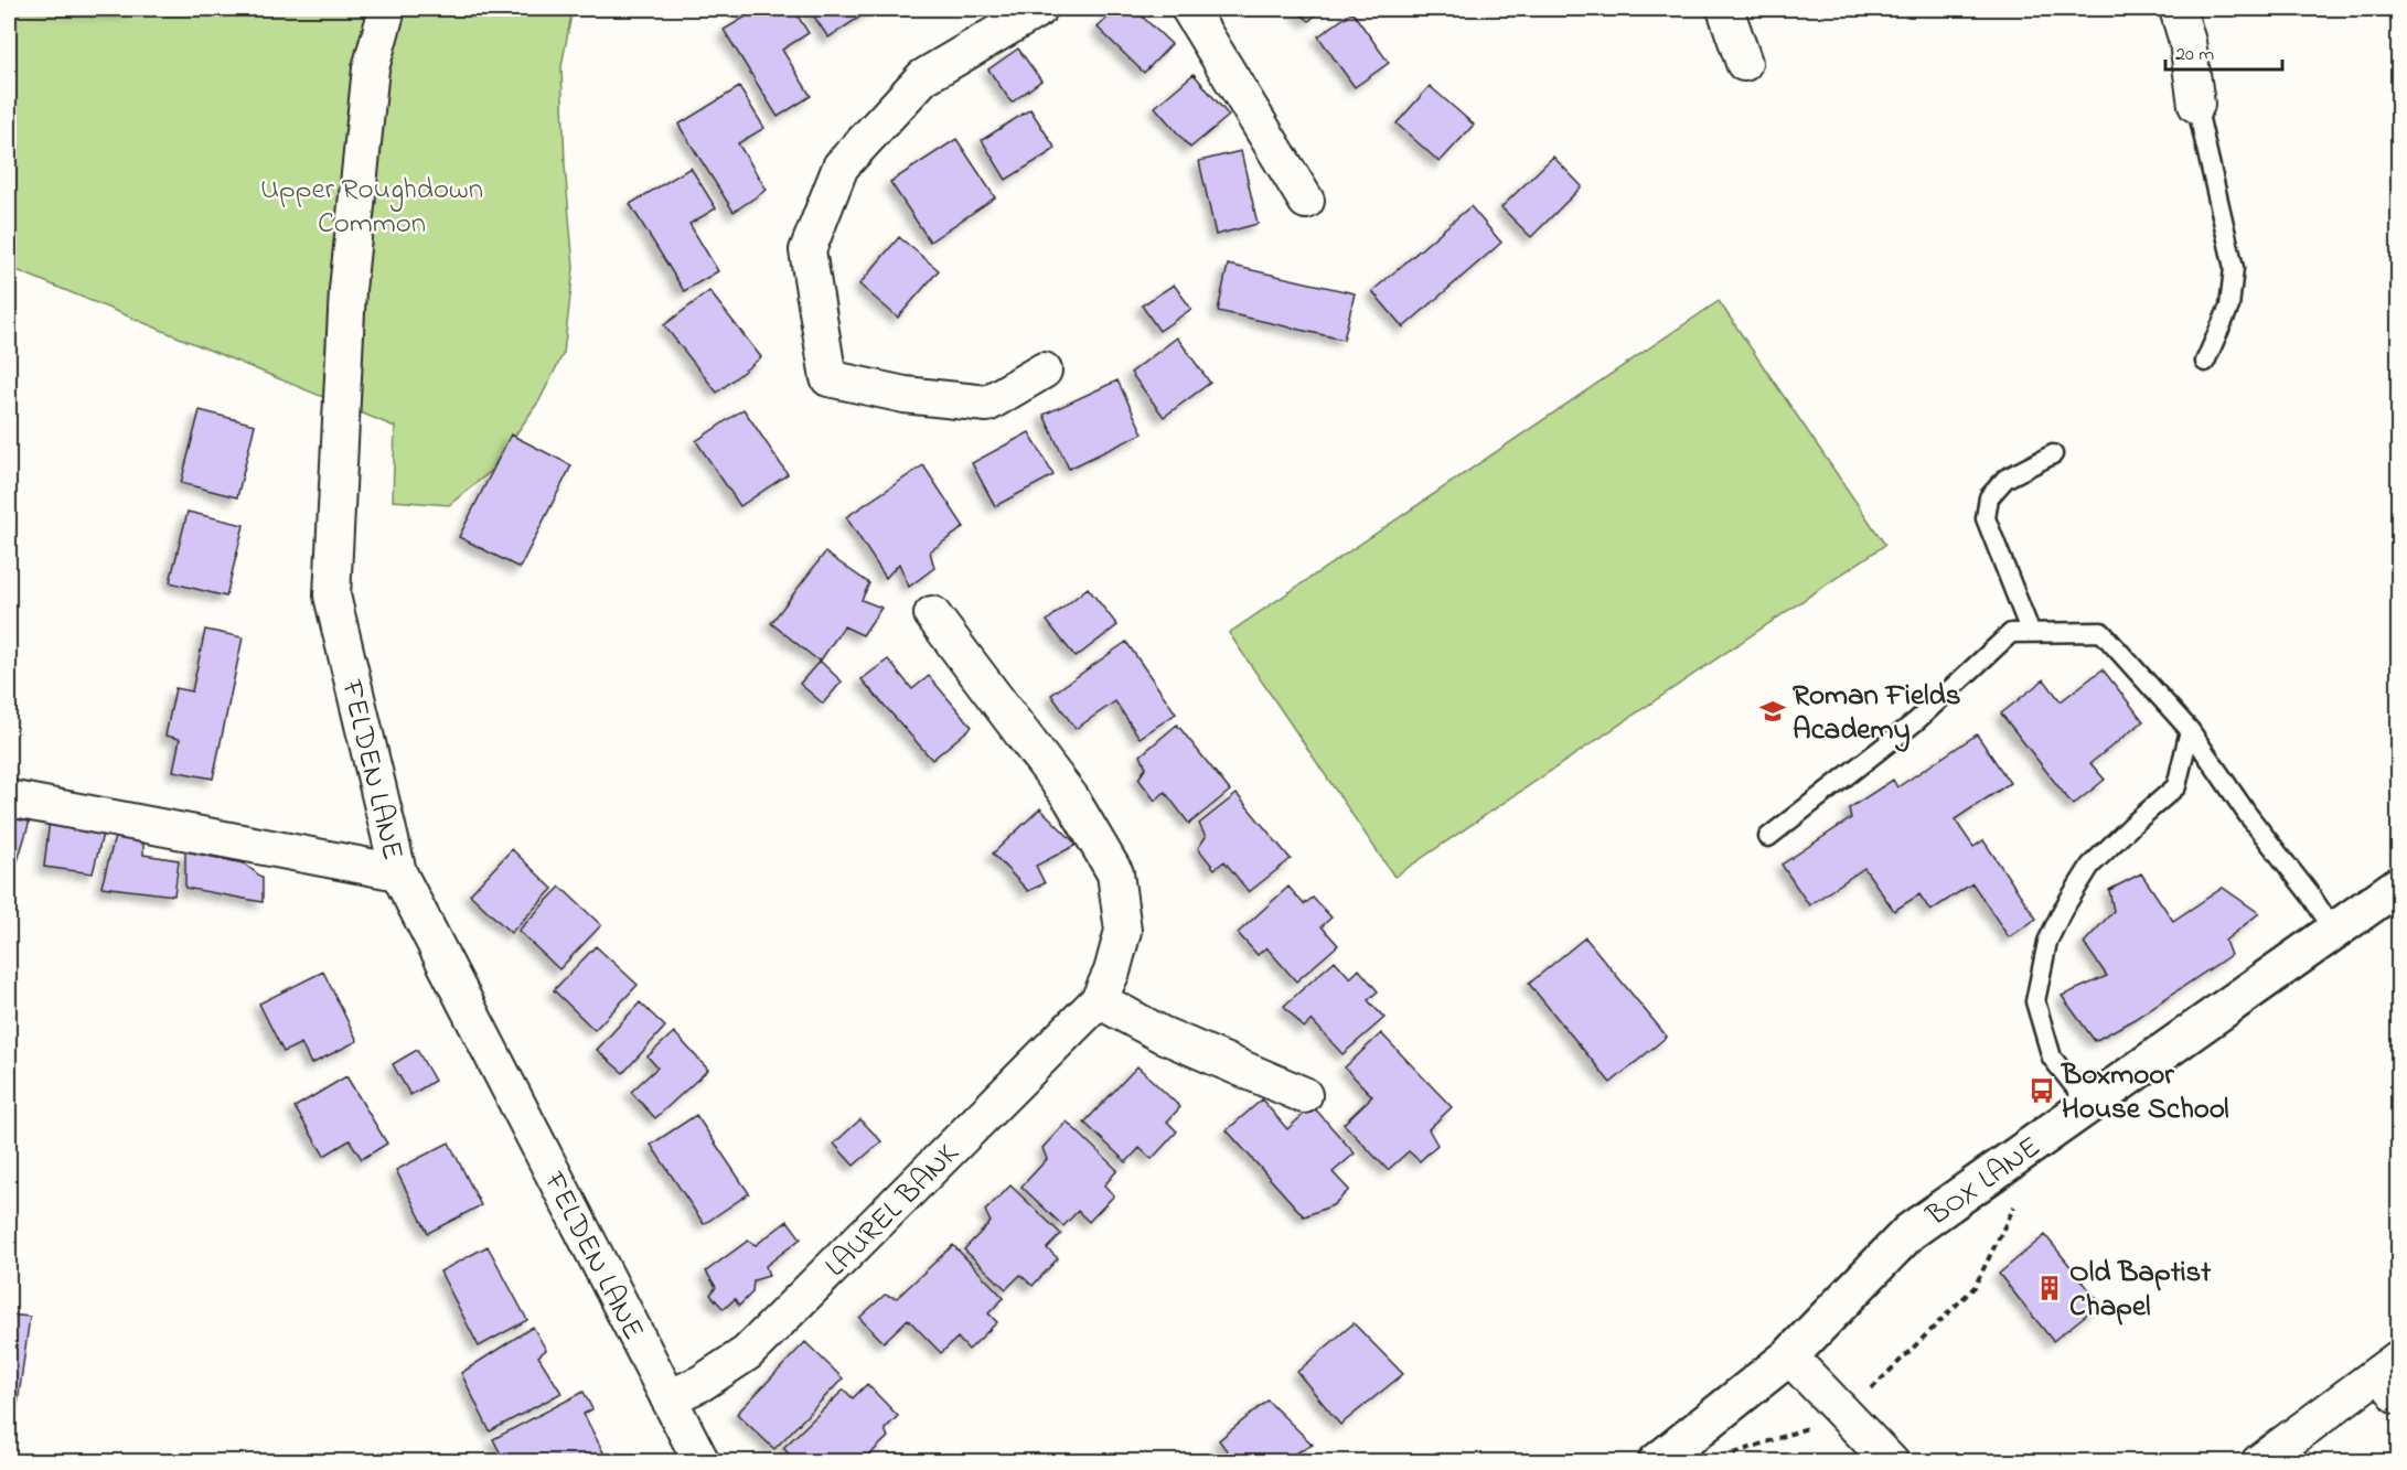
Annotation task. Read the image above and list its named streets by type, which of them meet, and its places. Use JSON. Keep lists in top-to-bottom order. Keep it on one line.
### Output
{"streets":{"main road":["BOX LANE"],"street":["FELDEN LANE","LAUREL BANK"]},"crossings":[["FELDEN LANE","LAUREL BANK"]],"parks":["Upper Roughdown Common"],"places":{"school or university":["Roman Fields Academy"],"bus stop":["Boxmoor House School"],"building":["Old Baptist Chapel"]},"scale_bar":"20 m"}
